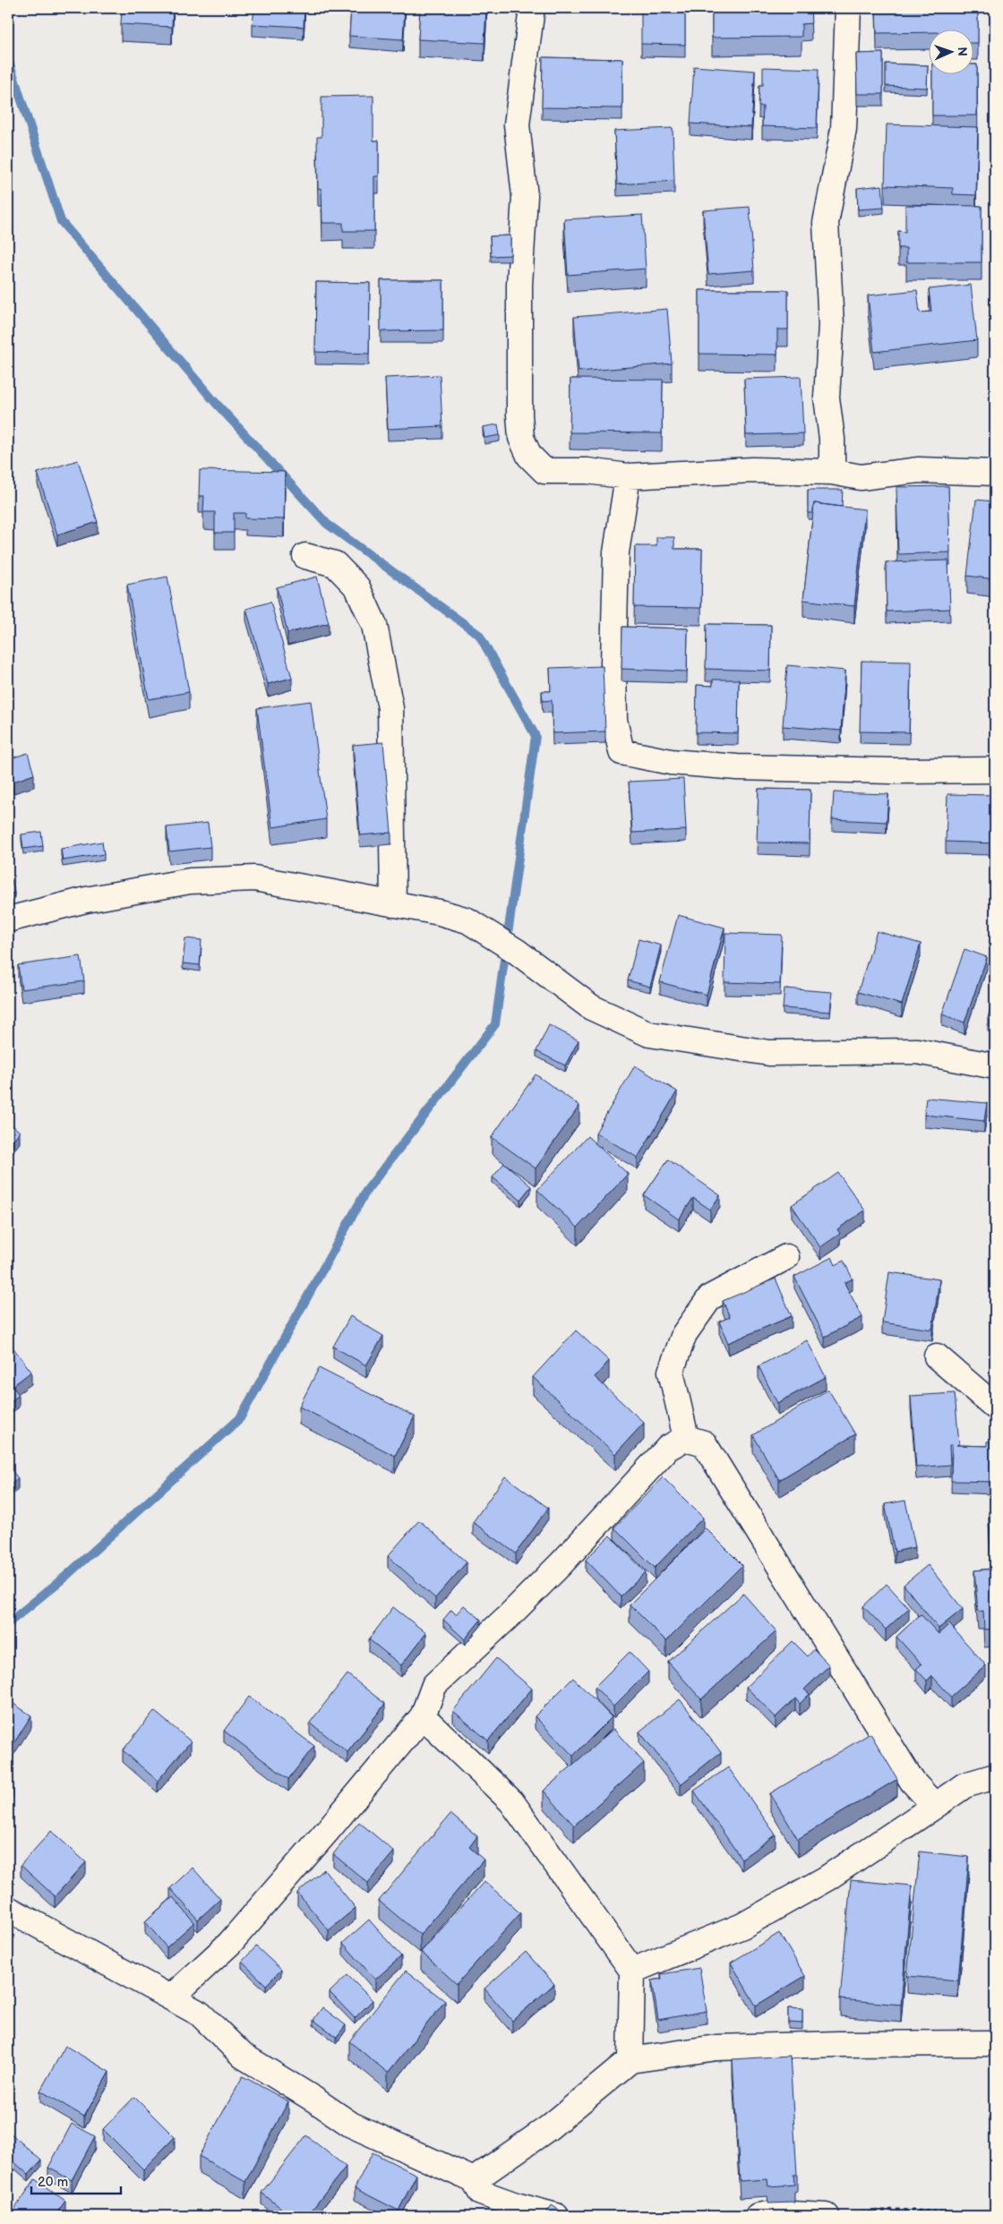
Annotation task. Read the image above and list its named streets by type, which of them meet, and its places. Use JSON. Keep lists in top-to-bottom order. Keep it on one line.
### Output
{"scale_bar":"20 m","north":"right"}
